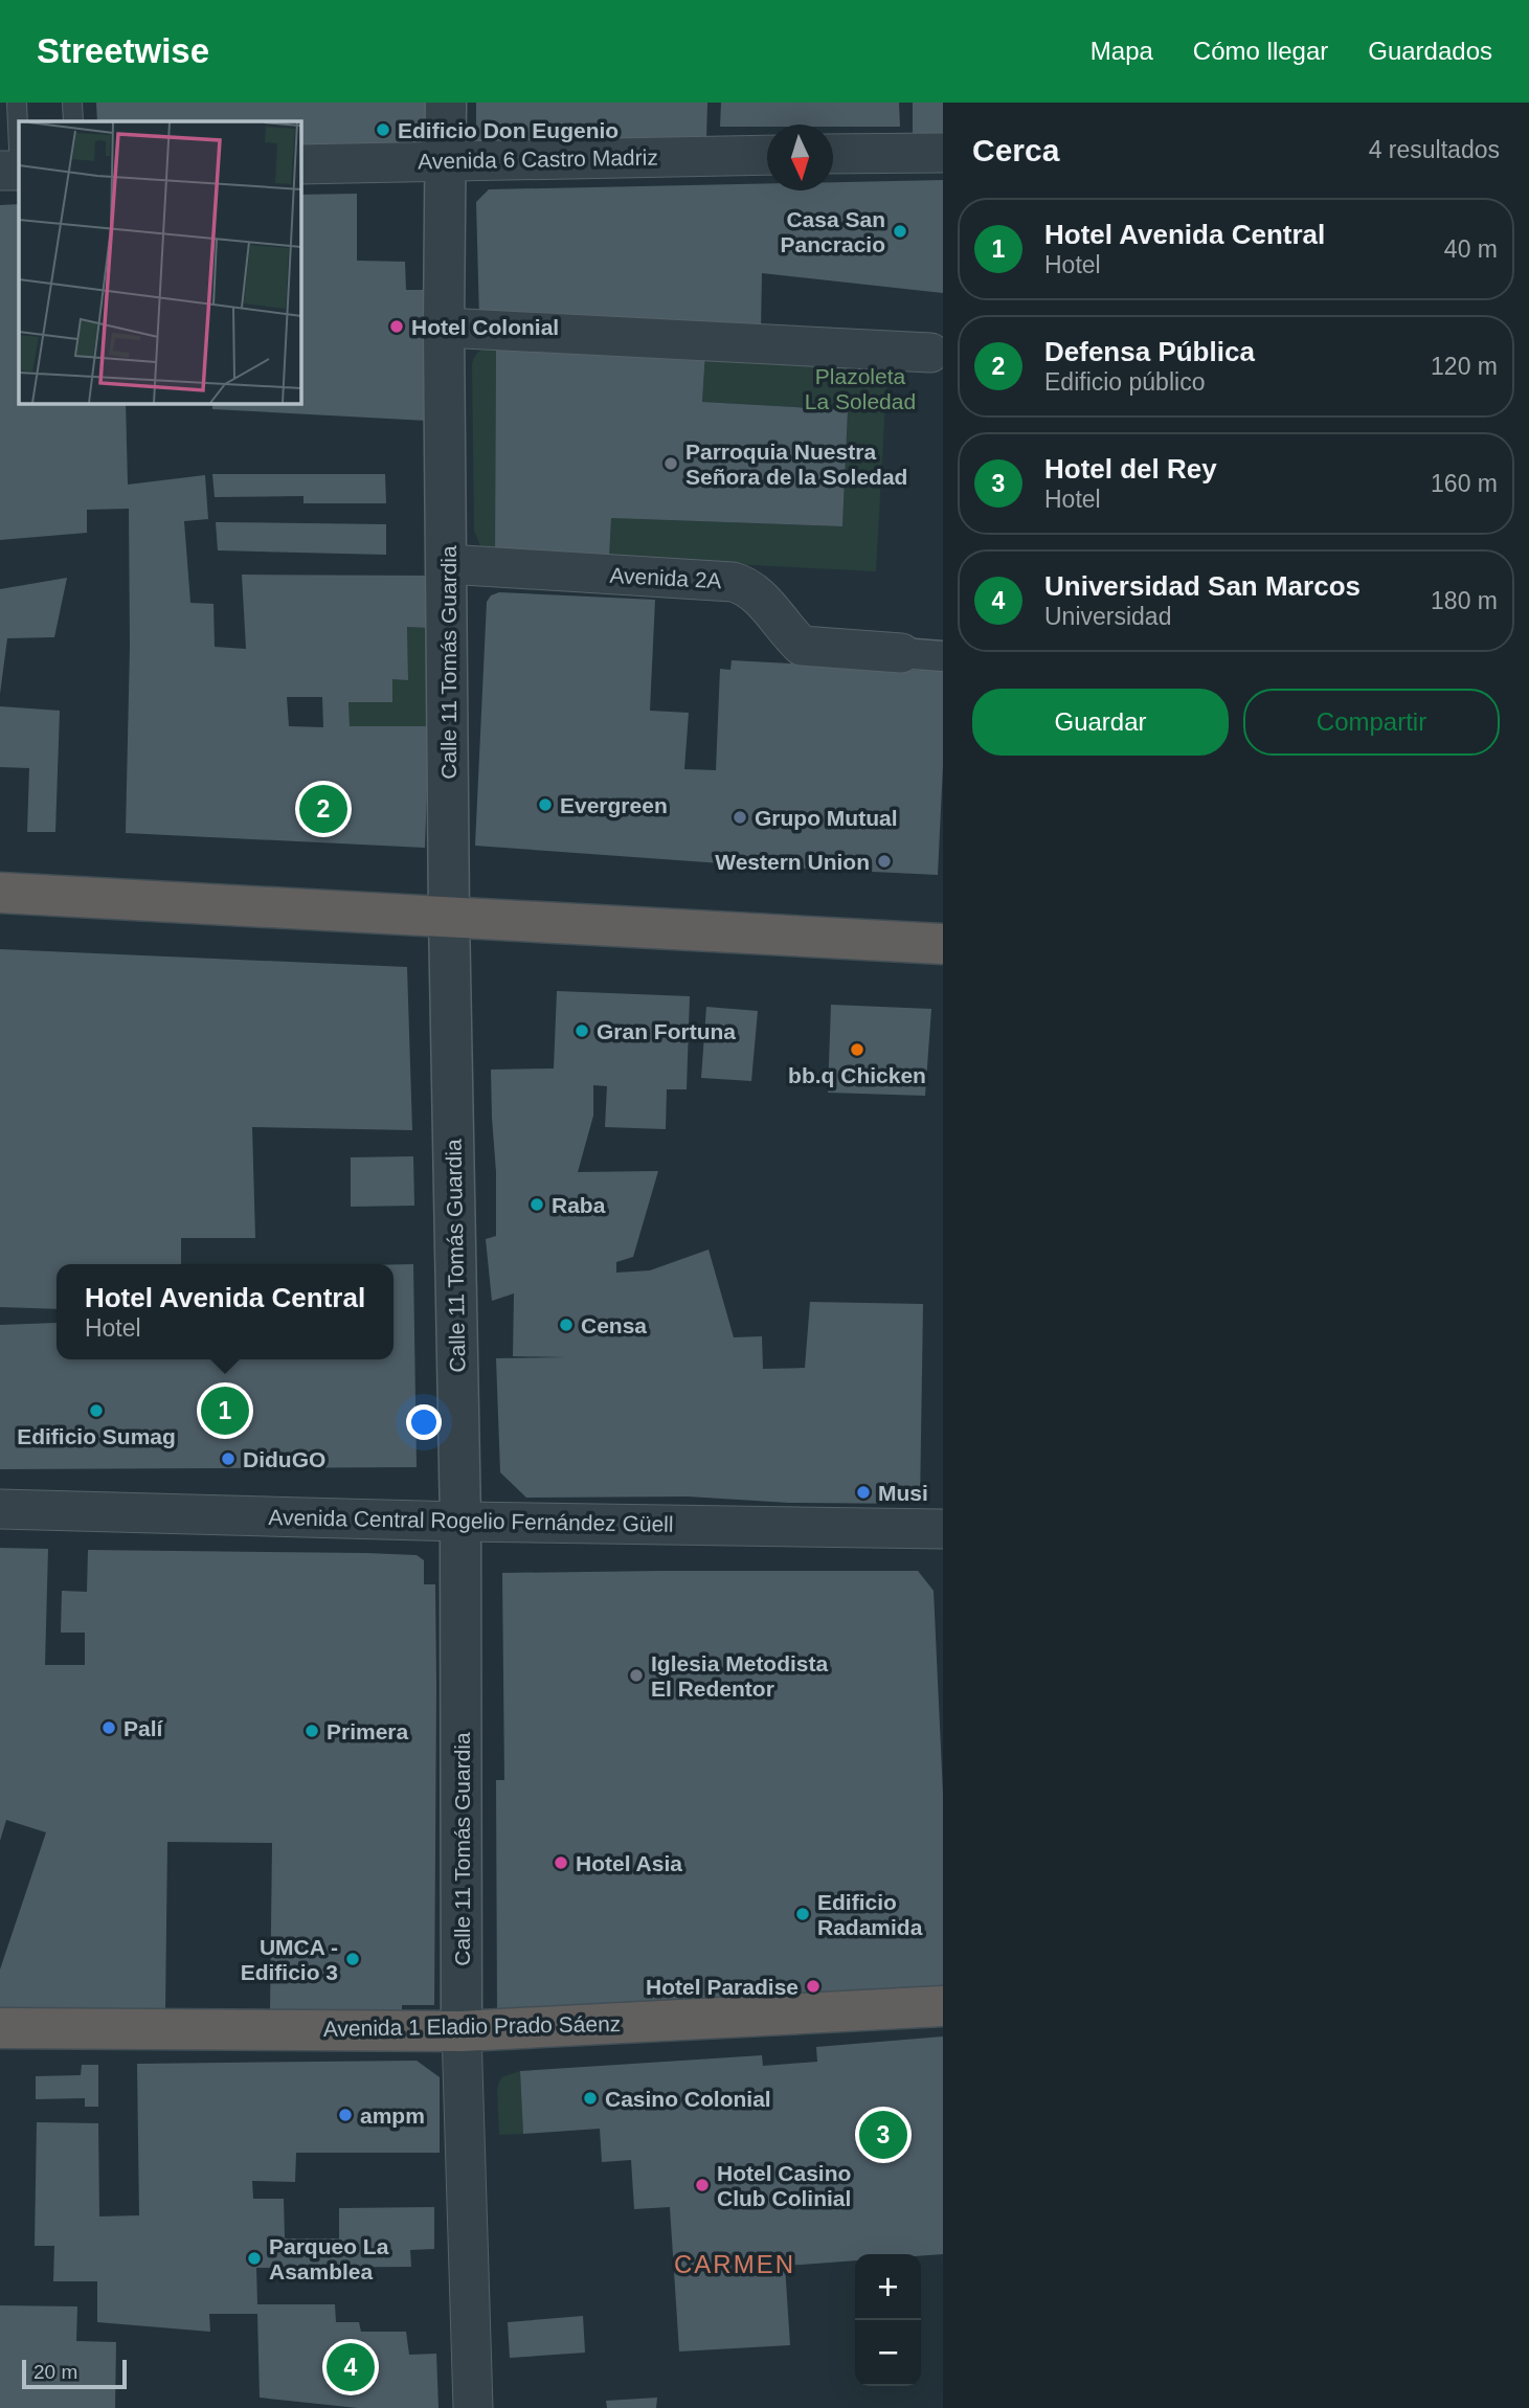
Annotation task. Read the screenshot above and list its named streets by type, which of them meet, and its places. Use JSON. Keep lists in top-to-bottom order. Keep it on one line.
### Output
{"streets":{"highway":["Avenida 1 Eladio Prado Sáenz"],"street":["Avenida 6 Castro Madriz","Avenida 2A","Calle 11 Tomás Guardia","Avenida Central Rogelio Fernández Güell"]},"crossings":[["Avenida 6 Castro Madriz","Calle 11 Tomás Guardia"],["Avenida 2A","Calle 11 Tomás Guardia"],["Calle 11 Tomás Guardia","Avenida Central Rogelio Fernández Güell"],["Calle 11 Tomás Guardia","Avenida 1 Eladio Prado Sáenz"]],"districts":["CARMEN"],"parks":["Plazoleta La Soledad"],"places":["Edificio Don Eugenio","Casa San Pancracio","Hotel Colonial","Parroquia Nuestra Señora de la Soledad","Evergreen","Grupo Mutual","Western Union","Gran Fortuna","bb.q Chicken","Raba","Censa","Edificio Sumag","DiduGO","Musi","Iglesia Metodista El Redentor","Palí","Primera","Hotel Asia","Edificio Radamida","UMCA - Edificio 3","Hotel Paradise","Casino Colonial","ampm","Hotel Casino Club Colinial","Parqueo La Asamblea"],"scale_bar":"20 m","north":"bottom","page":{"header":"Streetwise","nav":["Mapa","Cómo llegar","Guardados"],"heading":["Cerca","4 resultados"],"list":[{"mark":"1","name":"Hotel Avenida Central","note":"Hotel","value":"40 m"},{"mark":"2","name":"Defensa Pública","note":"Edificio público","value":"120 m"},{"mark":"3","name":"Hotel del Rey","note":"Hotel","value":"160 m"},{"mark":"4","name":"Universidad San Marcos","note":"Universidad","value":"180 m"}],"buttons":["Guardar","Compartir"],"pins":["2","1","3","4"],"popup":["Hotel Avenida Central","Hotel"],"map_buttons":["+","−"],"scale":"20 m"}}
